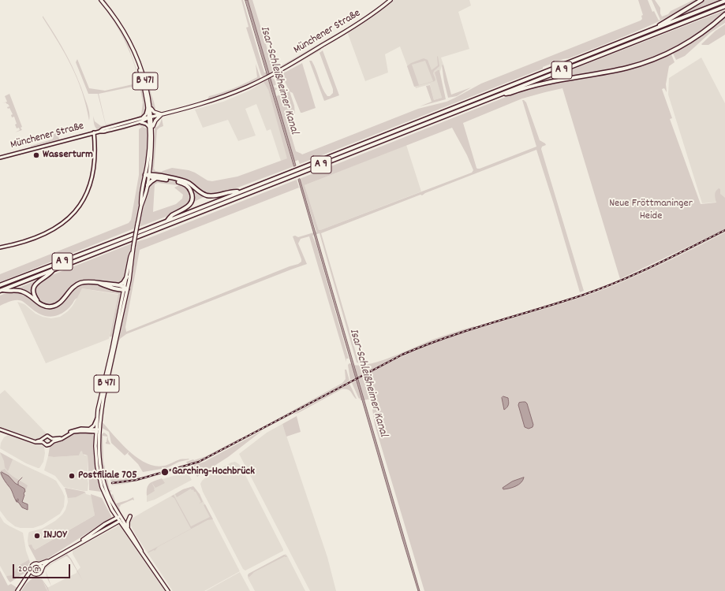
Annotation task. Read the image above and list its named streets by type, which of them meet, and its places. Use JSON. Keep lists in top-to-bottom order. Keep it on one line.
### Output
{"streets":{"highway":["A 9"],"main road":["Münchener Straße","B 471"]},"crossings":[["Münchener Straße","B 471"]],"water":["Isar-Schleißheimer Kanal"],"parks":["Neue Fröttmaninger Heide"],"places":["Wasserturm","Garching-Hochbrück","Postfiliale 705","INJOY"],"scale_bar":"200 m"}
